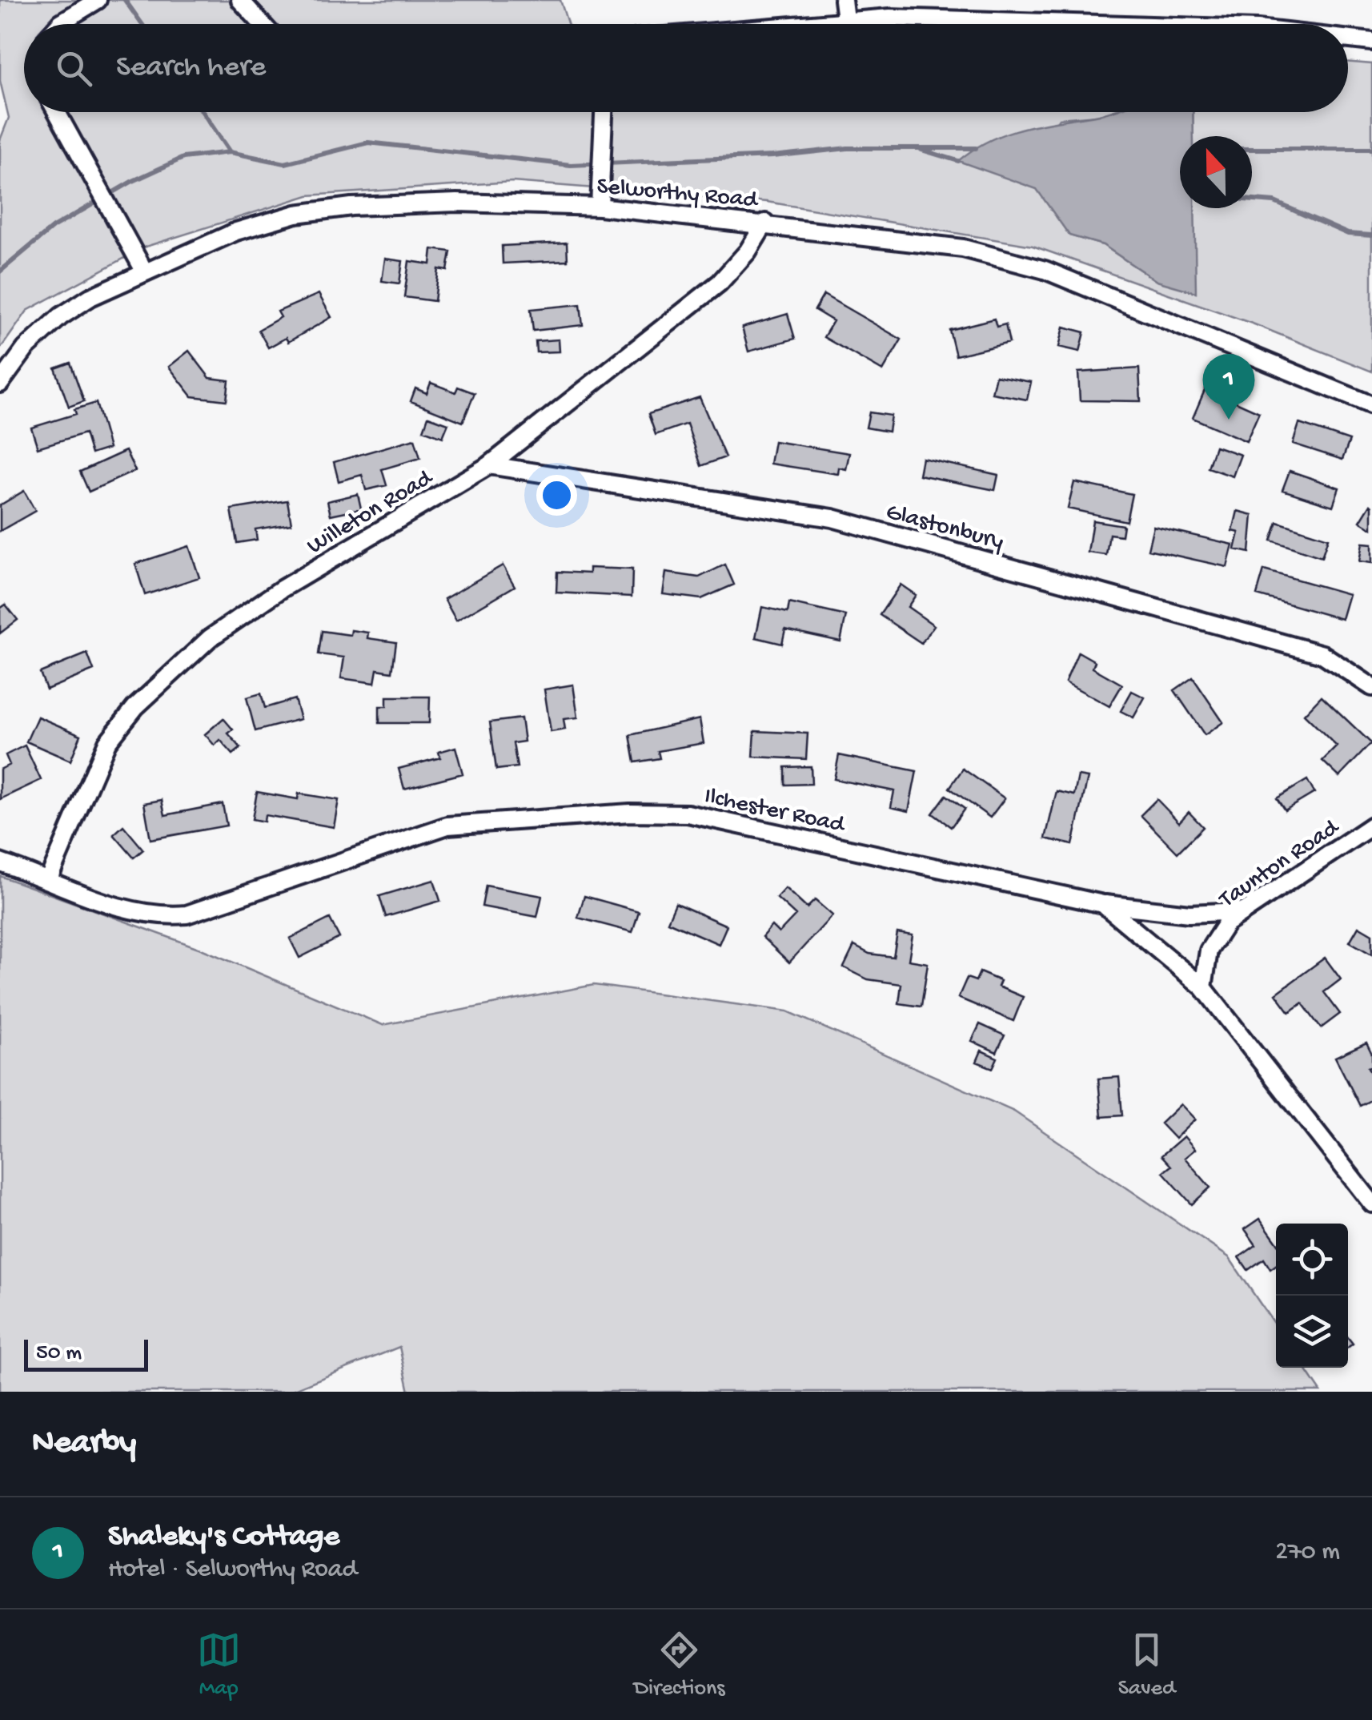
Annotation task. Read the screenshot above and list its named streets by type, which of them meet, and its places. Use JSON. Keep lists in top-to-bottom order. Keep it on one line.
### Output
{"streets":{"street":["Selworthy Road","Willeton Road","Glastonbury","Ilchester Road","Taunton Road"]},"crossings":[["Selworthy Road","Willeton Road"],["Willeton Road","Glastonbury"],["Willeton Road","Ilchester Road"],["Ilchester Road","Taunton Road"]],"scale_bar":"50 m","north":"top","page":{"search":"Search here","pins":"1","scale":"50 m","heading":"Nearby","list":[{"mark":"1","name":"Shaleky's Cottage","note":"Hotel · Selworthy Road","value":"270 m"}],"nav":["Map","Directions","Saved"]}}
